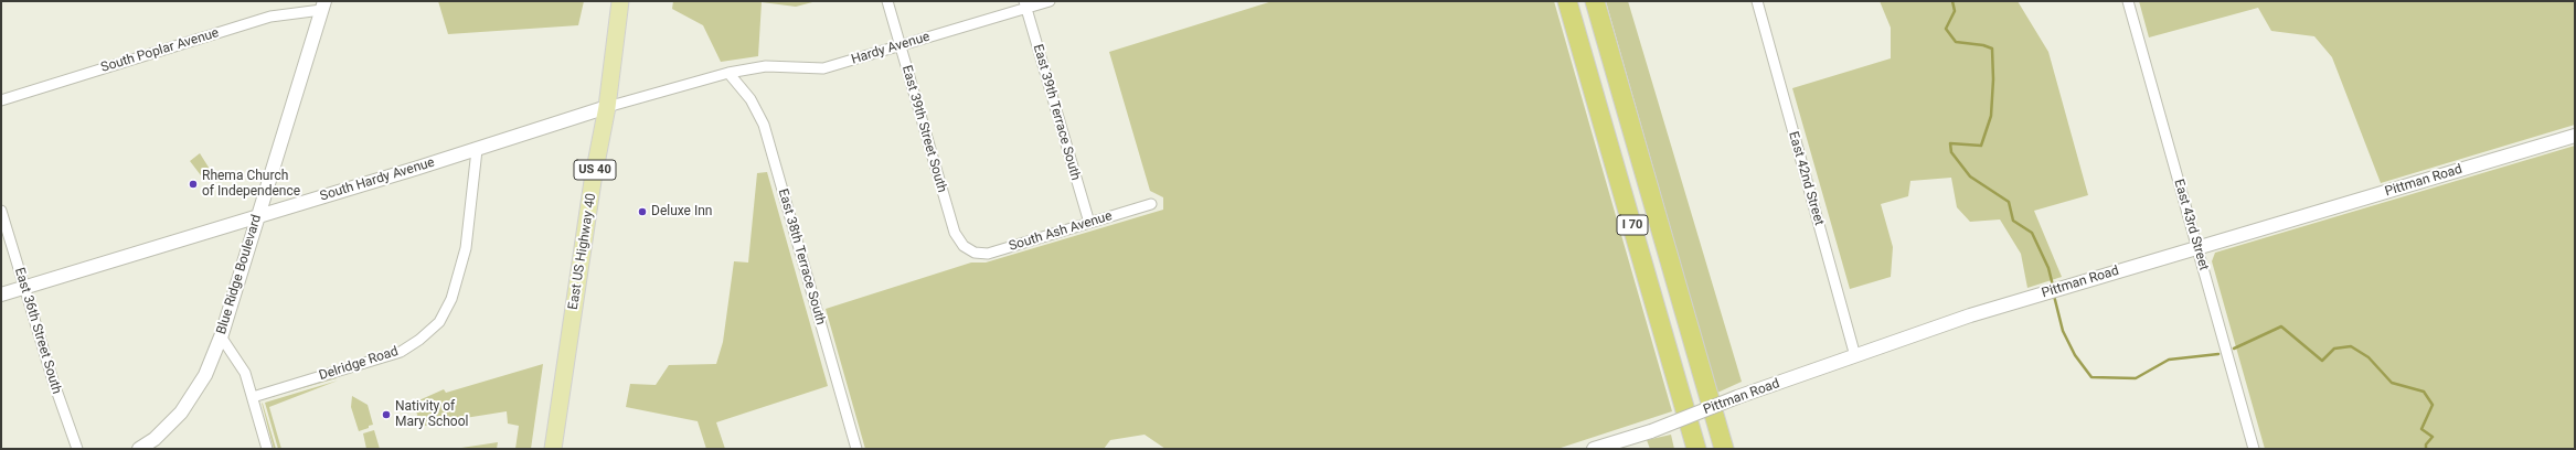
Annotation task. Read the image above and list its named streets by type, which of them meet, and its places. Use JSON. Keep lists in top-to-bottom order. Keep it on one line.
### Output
{"streets":{"highway":["I 70"],"main road":["US 40","East US Highway 40"],"street":["Hardy Avenue","South Poplar Avenue","East 39th Terrace South","East 39th Street South","East 42nd Street","South Hardy Avenue","Pittman Road","East 43rd Street","South Ash Avenue","East 38th Terrace South","Blue Ridge Boulevard","East 36th Street South","Delridge Road"]},"crossings":[["Hardy Avenue","East 39th Terrace South"],["Hardy Avenue","East 39th Street South"],["Hardy Avenue","South Hardy Avenue"],["Hardy Avenue","East 38th Terrace South"],["South Poplar Avenue","Blue Ridge Boulevard"],["East 39th Terrace South","South Ash Avenue"],["East 39th Street South","South Ash Avenue"],["East 42nd Street","Pittman Road"],["South Hardy Avenue","East US Highway 40"],["South Hardy Avenue","East 38th Terrace South"],["South Hardy Avenue","Blue Ridge Boulevard"],["South Hardy Avenue","East 36th Street South"],["South Hardy Avenue","Delridge Road"],["Pittman Road","East 43rd Street"]],"places":["Rhema Church of Independence","Deluxe Inn","Nativity of Mary School"]}
